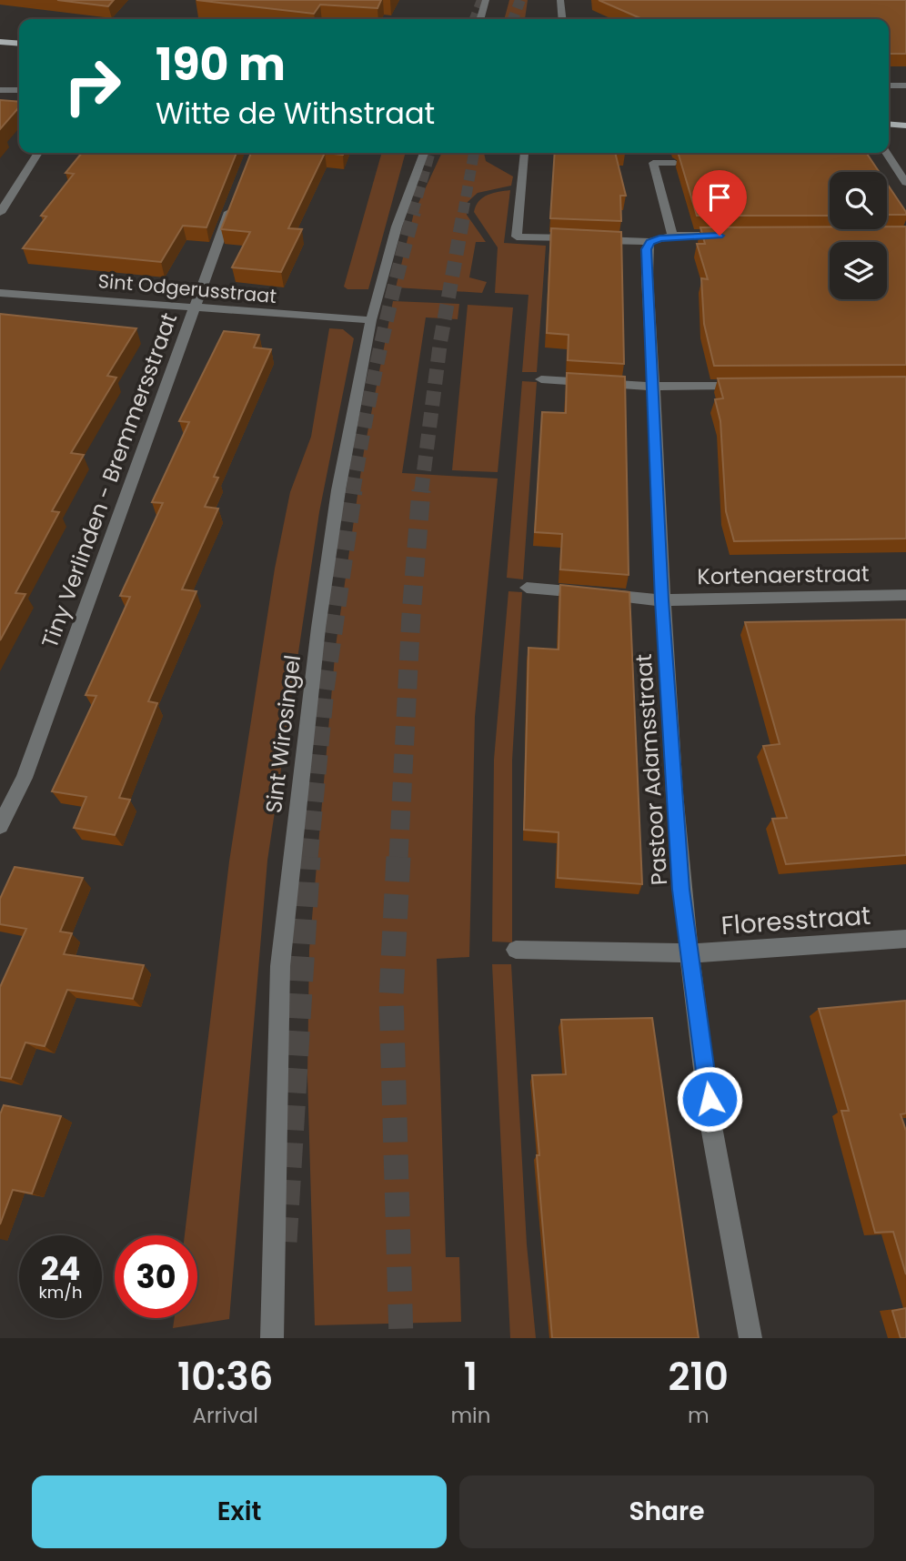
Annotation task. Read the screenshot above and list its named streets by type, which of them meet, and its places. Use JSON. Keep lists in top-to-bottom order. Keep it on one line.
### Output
{"streets":{"street":["Sint Odgerusstraat","Tiny Verlinden - Bremmersstraat","Kortenaerstraat","Sint Wirosingel","Pastoor Adamsstraat","Floresstraat"]},"crossings":[["Sint Odgerusstraat","Tiny Verlinden - Bremmersstraat"],["Sint Odgerusstraat","Sint Wirosingel"],["Kortenaerstraat","Pastoor Adamsstraat"],["Pastoor Adamsstraat","Floresstraat"]],"page":{"turn":["190 m","Witte de Withstraat"],"speed":"24 km/h","limit":"30","eta":["10:36","Arrival","1","min","210","m"],"buttons":["Exit","Share"]}}
